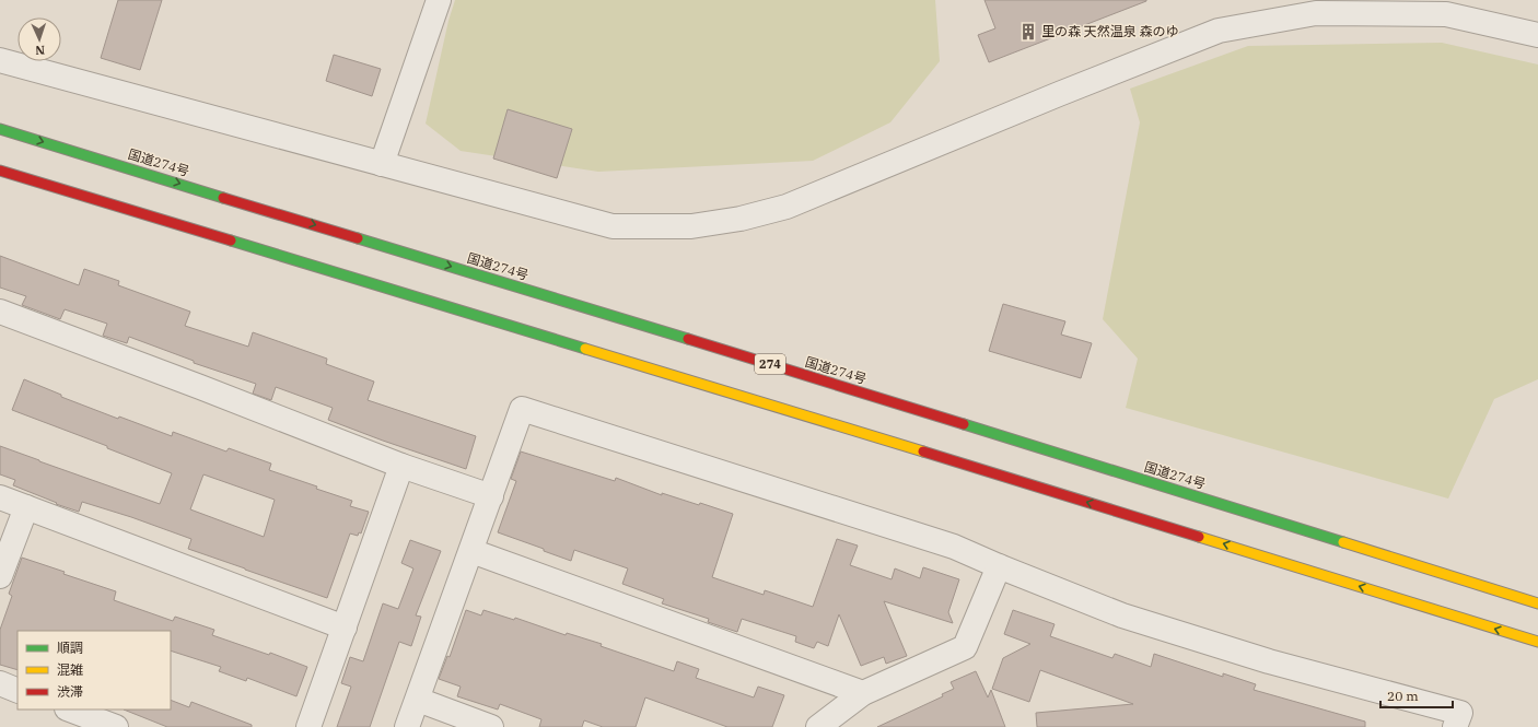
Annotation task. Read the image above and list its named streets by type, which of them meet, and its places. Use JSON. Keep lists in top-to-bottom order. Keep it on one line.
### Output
{"streets":{"highway":["国道274号","274"]},"places":{"building":["里の森 天然温泉 森のゆ"]},"legend":["順調","混雑","渋滞"],"scale_bar":"20 m","north":"bottom"}
